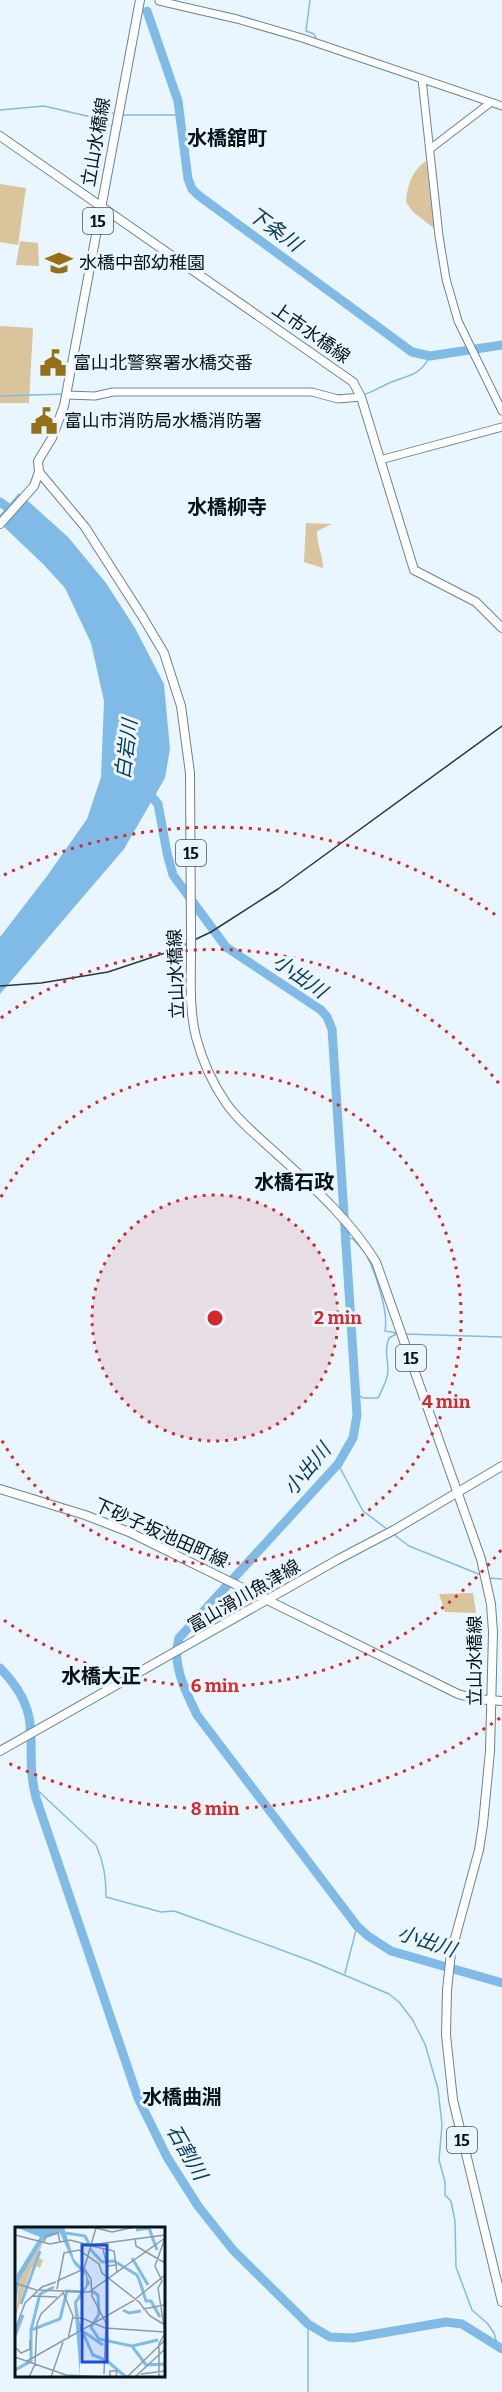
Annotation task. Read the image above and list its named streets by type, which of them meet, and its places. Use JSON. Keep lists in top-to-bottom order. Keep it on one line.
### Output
{"streets":{"main road":["立山水橋線","15","上市水橋線","下砂子坂池田町線","富山滑川魚津線"]},"crossings":[["立山水橋線","上市水橋線"],["立山水橋線","下砂子坂池田町線"],["立山水橋線","富山滑川魚津線"],["下砂子坂池田町線","富山滑川魚津線"]],"districts":["水橋舘町","水橋柳寺","水橋石政","水橋大正","水橋曲淵"],"water":["下条川","白岩川","小出川","石割川"],"places":{"school or university":["水橋中部幼稚園"],"public building":["富山北警察署水橋交番","富山市消防局水橋消防署"]},"rings":["2 min","4 min","6 min","8 min"]}
